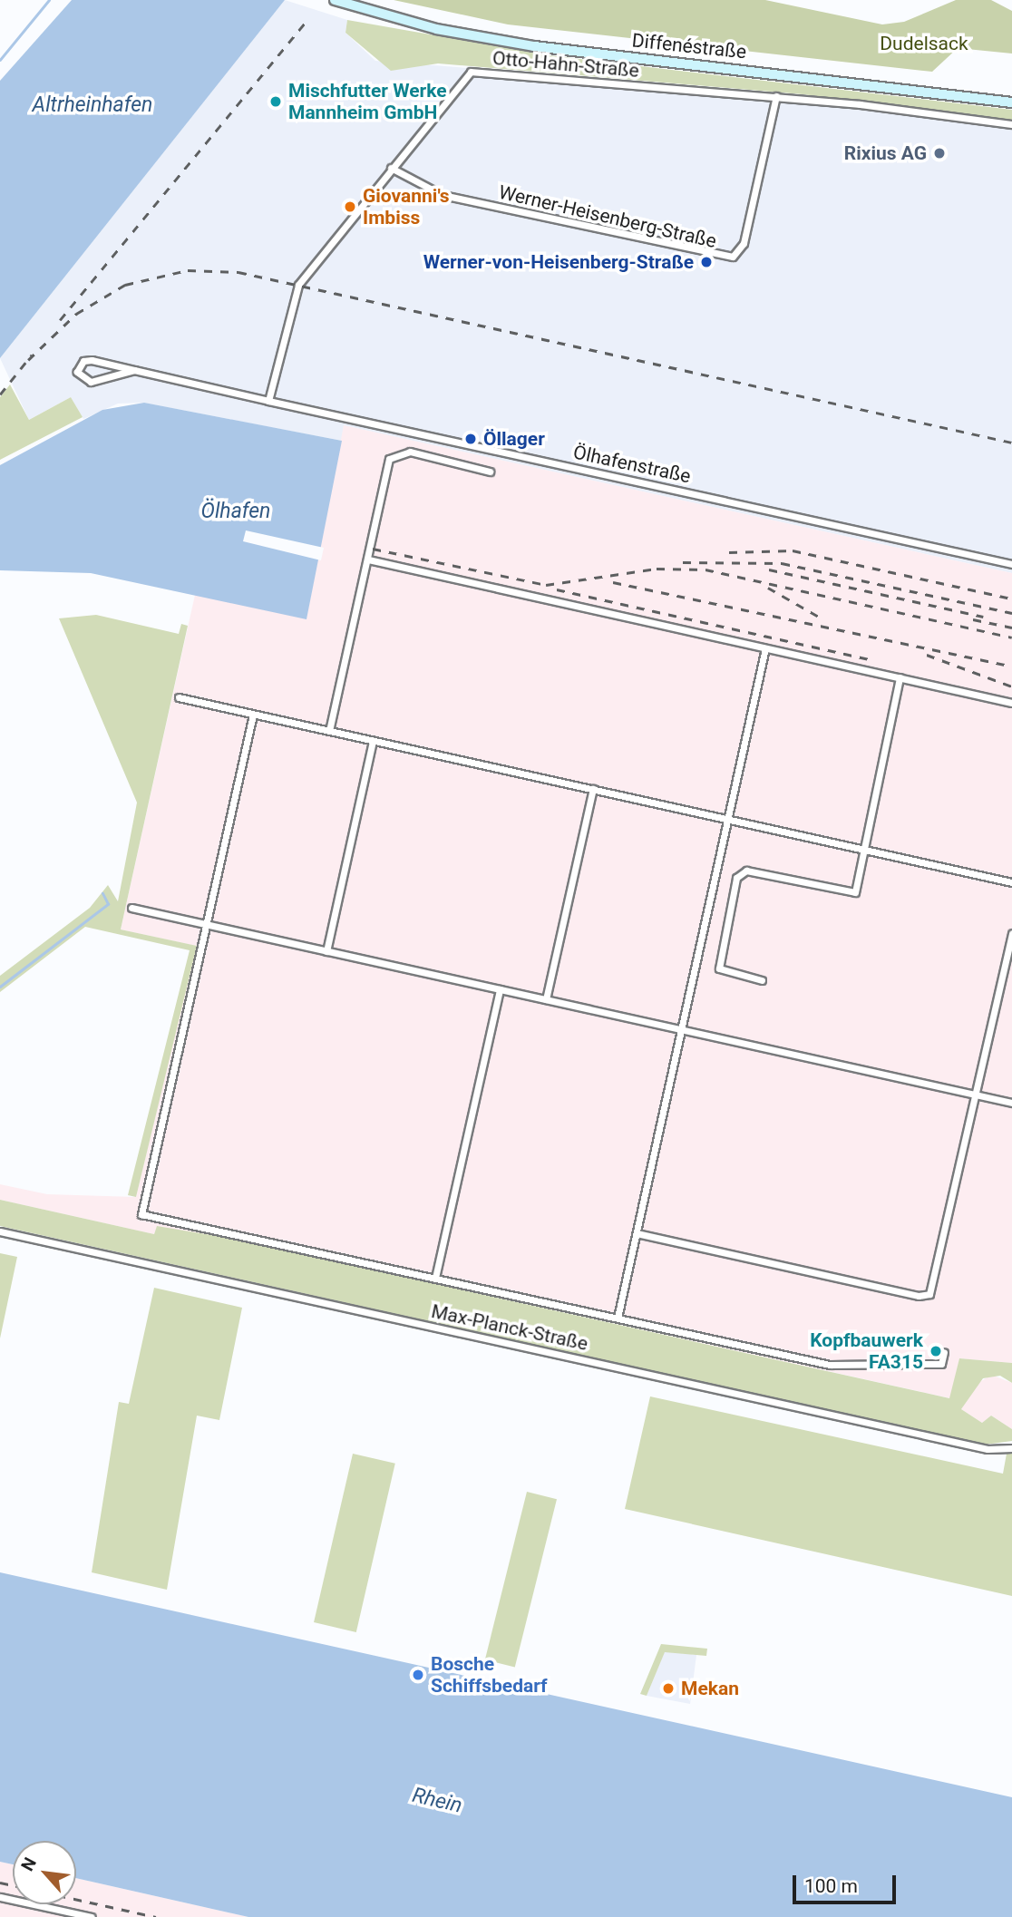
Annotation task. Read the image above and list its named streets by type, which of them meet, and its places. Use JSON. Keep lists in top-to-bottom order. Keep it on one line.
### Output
{"streets":{"main road":["Diffenéstraße"],"street":["Otto-Hahn-Straße","Werner-Heisenberg-Straße","Ölhafenstraße","Max-Planck-Straße"]},"crossings":[["Otto-Hahn-Straße","Werner-Heisenberg-Straße"],["Otto-Hahn-Straße","Ölhafenstraße"]],"water":["Altrheinhafen","Ölhafen","Rhein"],"parks":["Dudelsack"],"places":["Mischfutter Werke Mannheim GmbH","Rixius AG","Giovanni's Imbiss","Werner-von-Heisenberg-Straße","Öllager","Kopfbauwerk FA315","Bosche Schiffsbedarf","Mekan"],"scale_bar":"100 m","north":"top left"}
